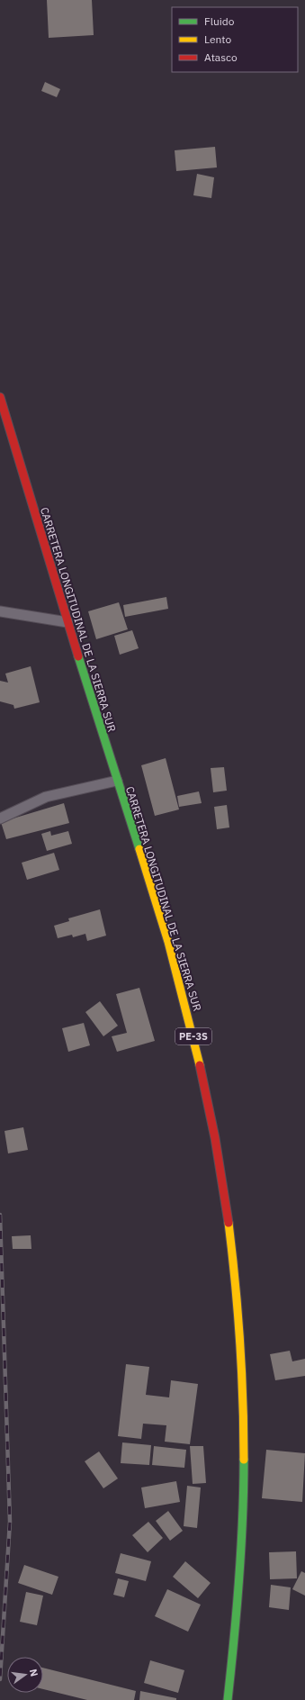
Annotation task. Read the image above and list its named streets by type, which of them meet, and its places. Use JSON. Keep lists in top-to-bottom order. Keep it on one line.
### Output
{"streets":{"highway":["CARRETERA LONGITUDINAL DE LA SIERRA SUR","PE-3S"]},"legend":["Fluido","Lento","Atasco"],"north":"right"}
